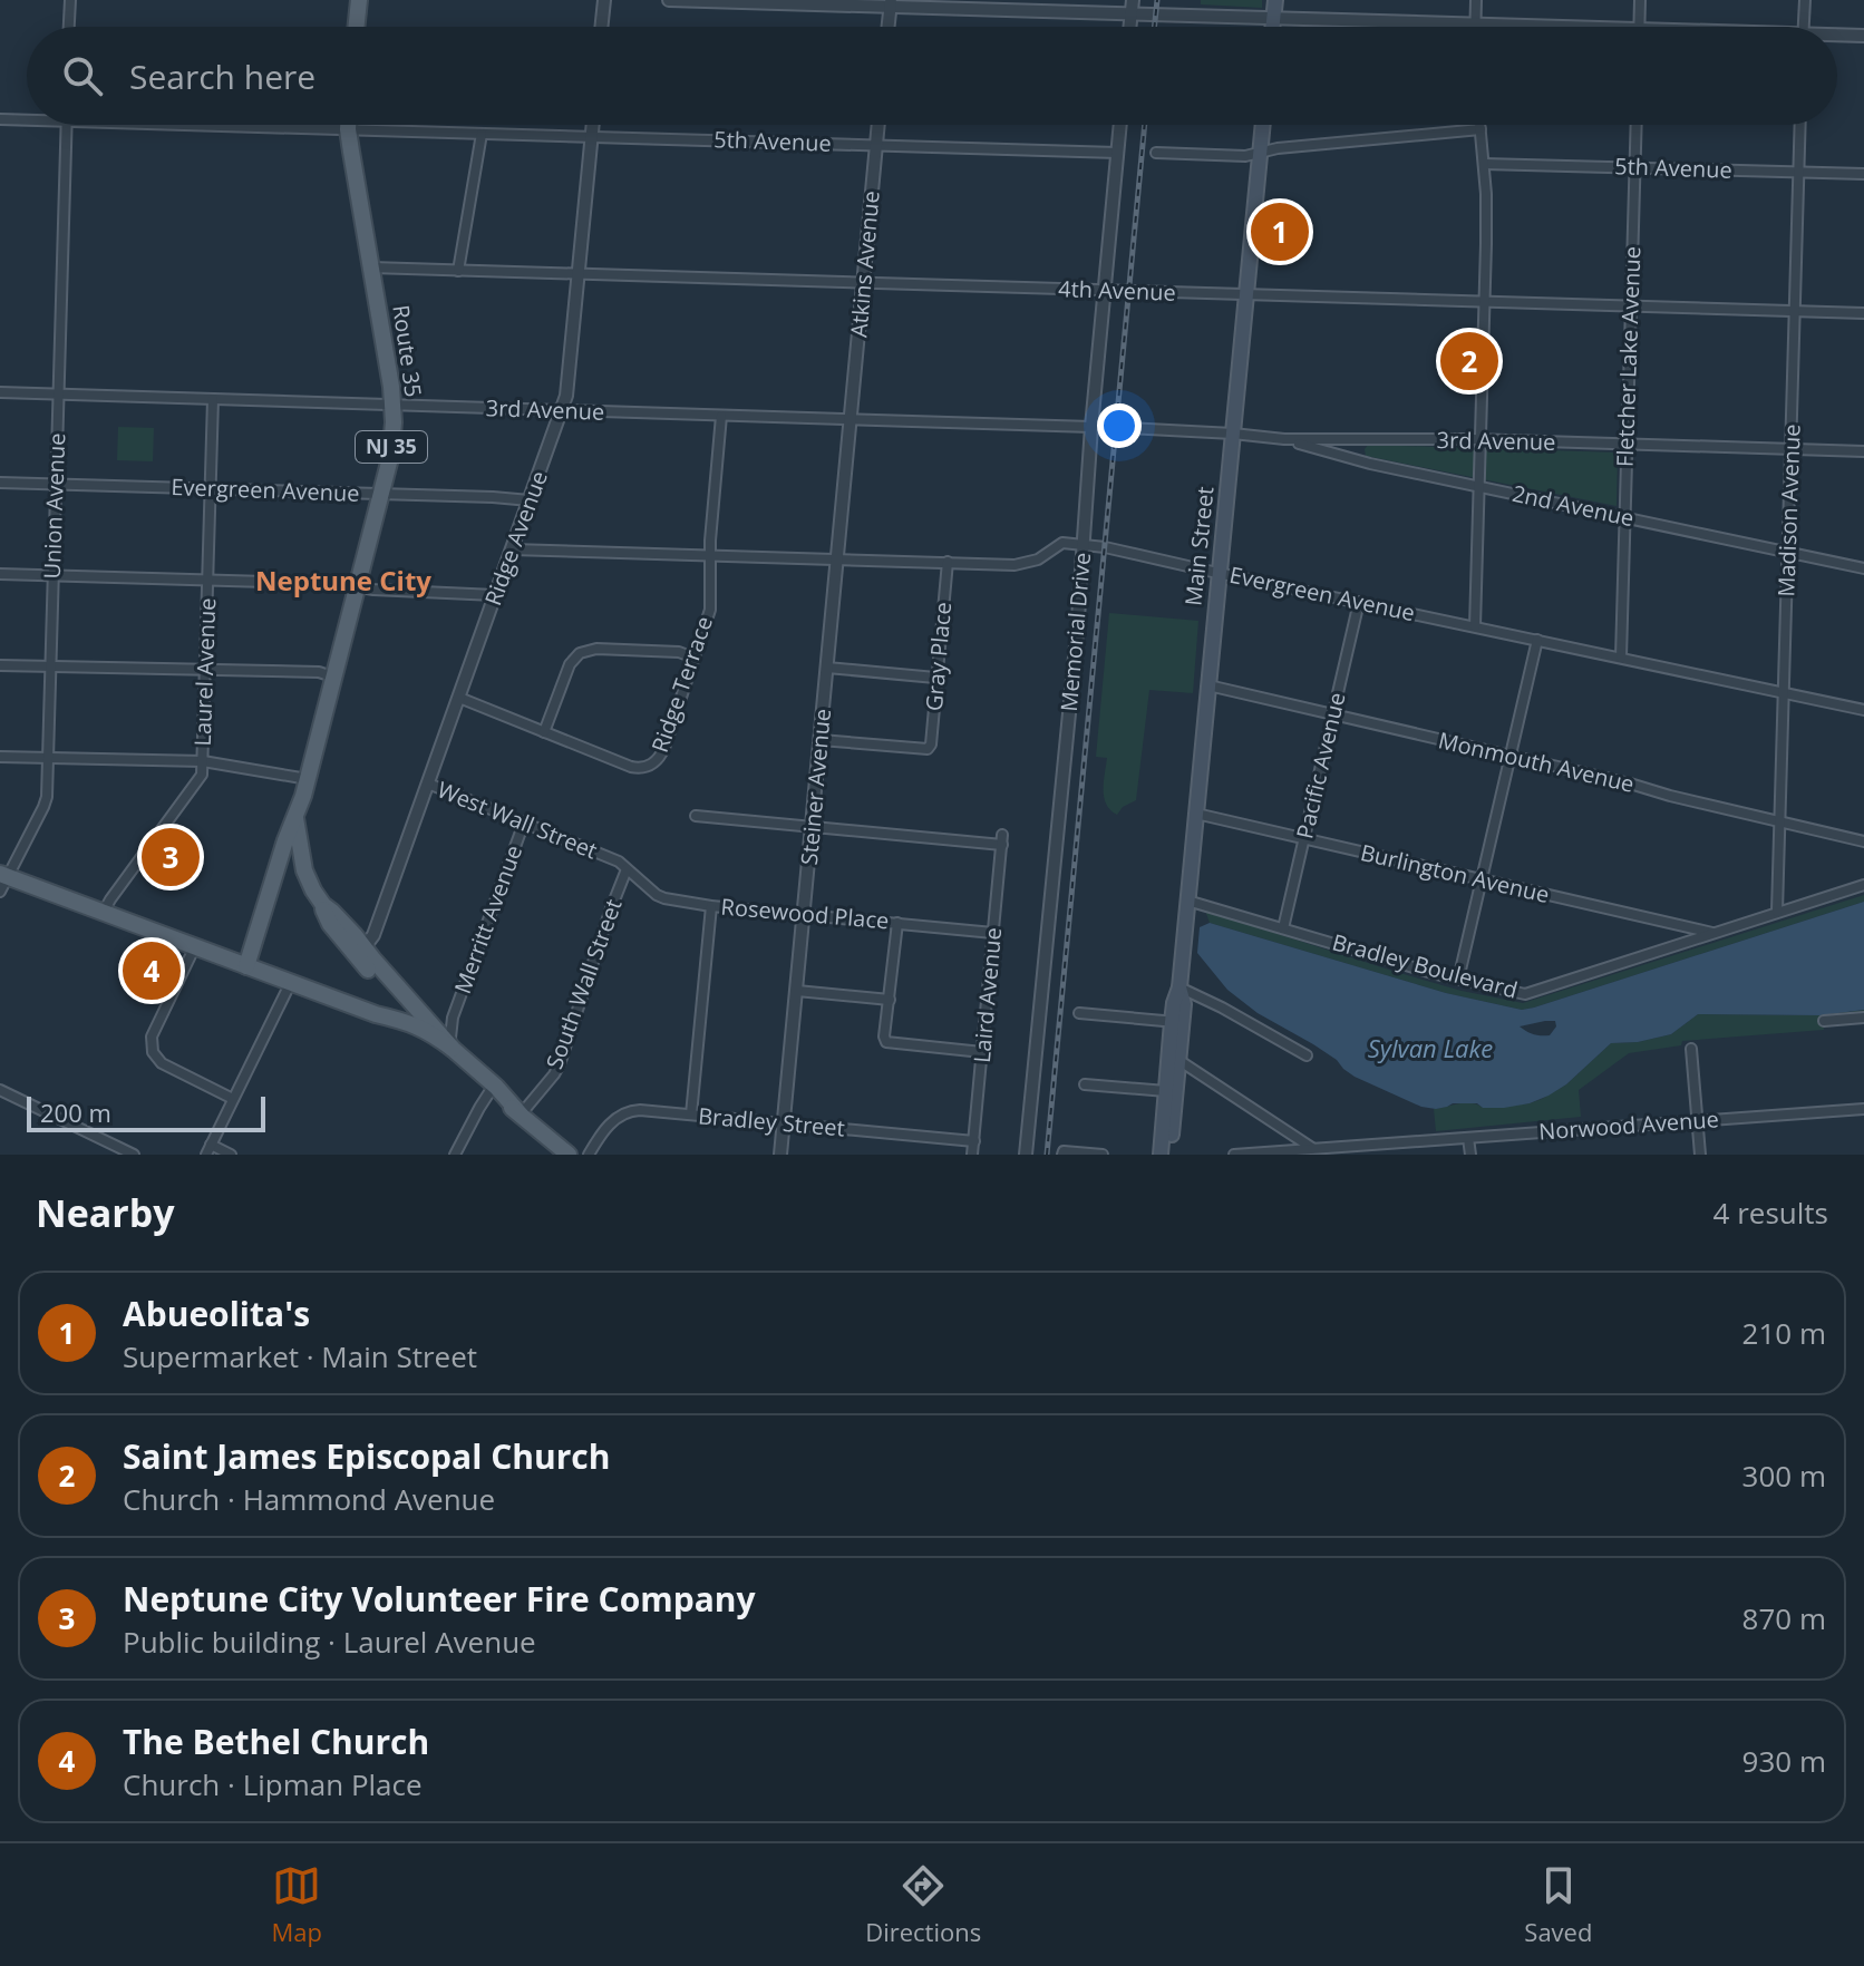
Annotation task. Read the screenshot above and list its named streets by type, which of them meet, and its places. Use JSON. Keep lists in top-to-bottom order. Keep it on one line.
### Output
{"streets":{"main road":["Route 35","NJ 35","Main Street"],"street":["5th Avenue","Atkins Avenue","4th Avenue","Fletcher Lake Avenue","3rd Avenue","Evergreen Avenue","Union Avenue","2nd Avenue","Madison Avenue","Ridge Avenue","Memorial Drive","Gray Place","Laurel Avenue","Ridge Terrace","Monmouth Avenue","Pacific Avenue","Steiner Avenue","West Wall Street","Burlington Avenue","Rosewood Place","Merritt Avenue","Bradley Boulevard","South Wall Street","Laird Avenue","Bradley Street","Norwood Avenue"]},"crossings":[["5th Avenue","Atkins Avenue"],["5th Avenue","Route 35"],["5th Avenue","Fletcher Lake Avenue"],["5th Avenue","Madison Avenue"],["5th Avenue","Ridge Avenue"],["5th Avenue","Memorial Drive"],["Atkins Avenue","4th Avenue"],["Atkins Avenue","3rd Avenue"],["Atkins Avenue","Steiner Avenue"],["4th Avenue","Route 35"],["4th Avenue","Fletcher Lake Avenue"],["4th Avenue","Madison Avenue"],["4th Avenue","Ridge Avenue"],["4th Avenue","Main Street"],["4th Avenue","Memorial Drive"],["Route 35","3rd Avenue"],["Route 35","NJ 35"],["Route 35","Evergreen Avenue"],["Fletcher Lake Avenue","3rd Avenue"],["Fletcher Lake Avenue","Evergreen Avenue"],["Fletcher Lake Avenue","2nd Avenue"],["3rd Avenue","Union Avenue"],["3rd Avenue","2nd Avenue"],["3rd Avenue","Madison Avenue"],["3rd Avenue","Ridge Avenue"],["3rd Avenue","Main Street"],["3rd Avenue","Memorial Drive"],["3rd Avenue","Laurel Avenue"],["3rd Avenue","Ridge Terrace"],["3rd Avenue","Steiner Avenue"],["NJ 35","Ridge Avenue"],["NJ 35","Merritt Avenue"],["Evergreen Avenue","Union Avenue"],["Evergreen Avenue","Madison Avenue"],["Evergreen Avenue","Ridge Avenue"],["Evergreen Avenue","Main Street"],["Evergreen Avenue","Memorial Drive"],["Evergreen Avenue","Gray Place"],["Evergreen Avenue","Laurel Avenue"],["Evergreen Avenue","Ridge Terrace"],["Evergreen Avenue","Pacific Avenue"],["Evergreen Avenue","Steiner Avenue"],["2nd Avenue","Madison Avenue"],["Madison Avenue","Monmouth Avenue"],["Madison Avenue","Bradley Boulevard"],["Ridge Avenue","Ridge Terrace"],["Ridge Avenue","West Wall Street"],["Main Street","Monmouth Avenue"],["Main Street","Burlington Avenue"],["Main Street","Bradley Boulevard"],["Gray Place","Steiner Avenue"],["Monmouth Avenue","Pacific Avenue"],["Pacific Avenue","Burlington Avenue"],["Pacific Avenue","Bradley Boulevard"],["Steiner Avenue","Rosewood Place"],["Steiner Avenue","Laird Avenue"],["Steiner Avenue","Bradley Street"],["West Wall Street","Merritt Avenue"],["West Wall Street","South Wall Street"],["Burlington Avenue","Bradley Boulevard"],["Rosewood Place","South Wall Street"],["Rosewood Place","Laird Avenue"],["Laird Avenue","Bradley Street"]],"districts":["Neptune City"],"water":["Sylvan Lake"],"scale_bar":"200 m","page":{"search":"Search here","pins":["1","2","3","4"],"scale":"200 m","heading":["Nearby","4 results"],"list":[{"mark":"1","name":"Abueolita's","note":"Supermarket · Main Street","value":"210 m"},{"mark":"2","name":"Saint James Episcopal Church","note":"Church · Hammond Avenue","value":"300 m"},{"mark":"3","name":"Neptune City Volunteer Fire Company","note":"Public building · Laurel Avenue","value":"870 m"},{"mark":"4","name":"The Bethel Church","note":"Church · Lipman Place","value":"930 m"}],"nav":["Map","Directions","Saved"]}}
